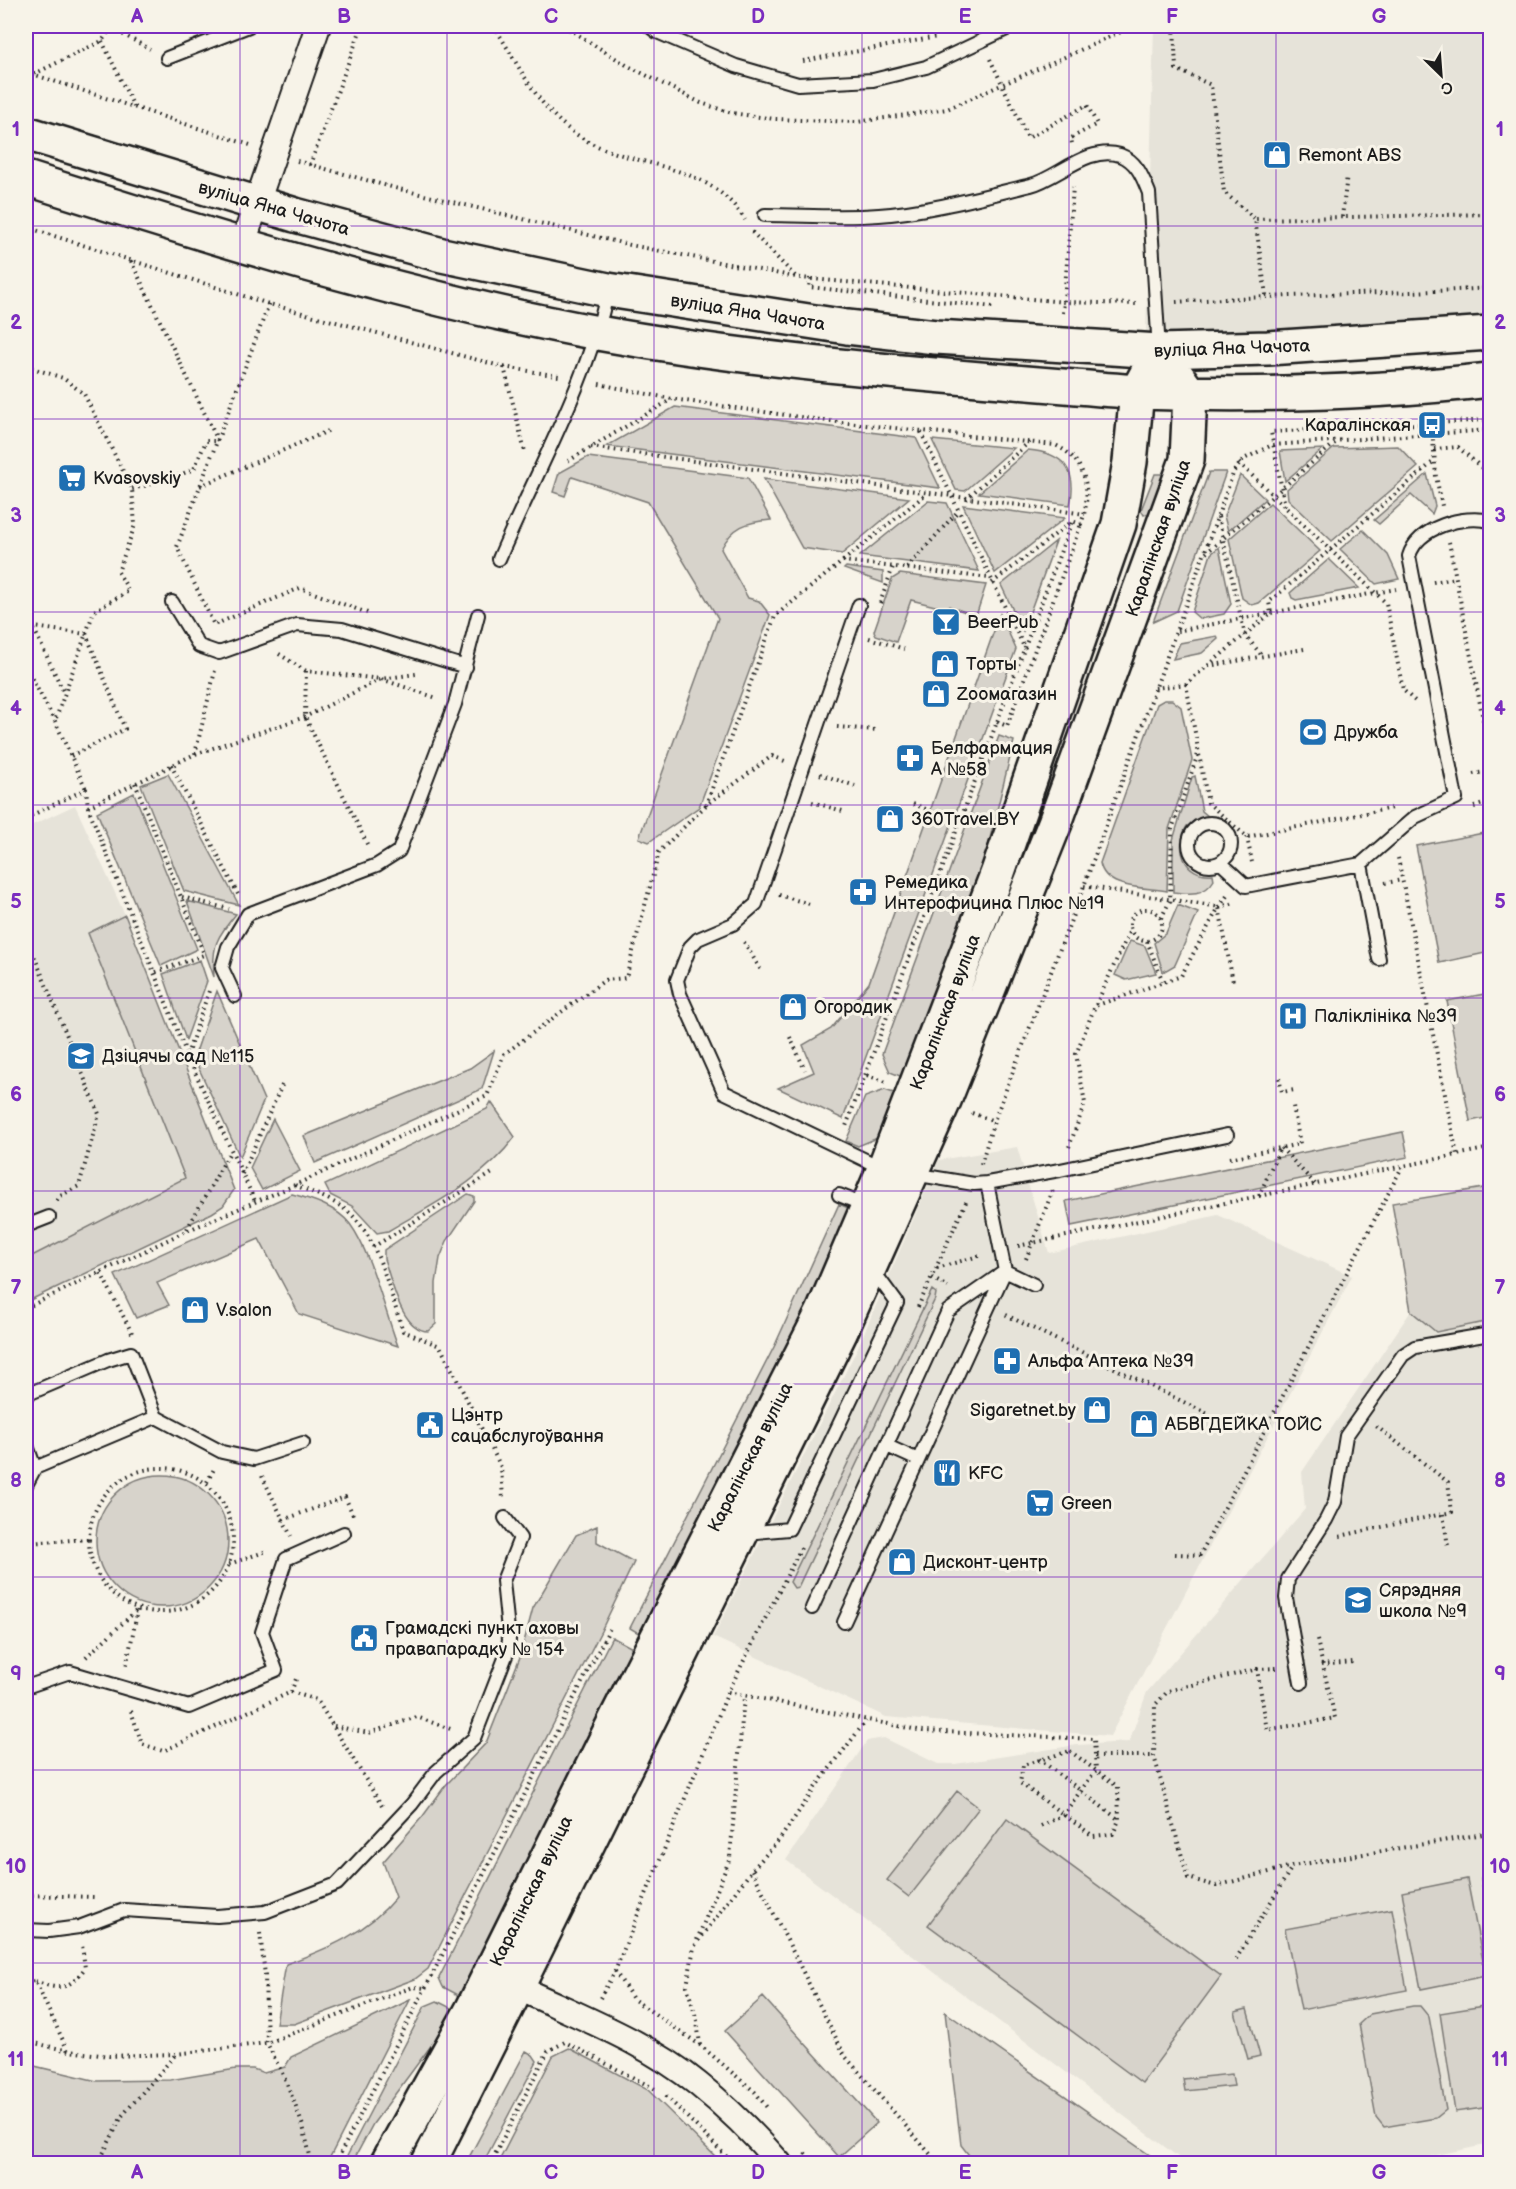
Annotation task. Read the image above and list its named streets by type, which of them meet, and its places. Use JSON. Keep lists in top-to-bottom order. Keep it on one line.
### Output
{"streets":{"main road":["вуліца Яна Чачота","Каралінская вуліца"]},"crossings":[["вуліца Яна Чачота","Каралінская вуліца"]],"places":{"shop":["Remont ABS","Торты","Zooмагазин","360Travel.BY","Огородик","V.salon","Sigaretnet.by","АБВГДЕЙКА ТОЙС","Дисконт-центр"],"bus stop":["Каралінская"],"supermarket":["Kvasovskiy","Green"],"bar":["BeerPub"],"sports":["Дружба"],"pharmacy":["Белфармация А №58","Ремедика Интерофицина Плюс №19","Альфа Аптека №39"],"hospital":["Паліклініка №39"],"school or university":["Дзіцячы сад №115","Сярэдняя школа №9"],"public building":["Цэнтр сацабслугоўвання","Грамадскі пункт аховы правапарадку № 154"],"restaurant":["KFC"]},"north":"bottom right","grid":{"columns":["A","B","C","D","E","F","G"],"rows":["1","2","3","4","5","6","7","8","9","10","11"]}}
